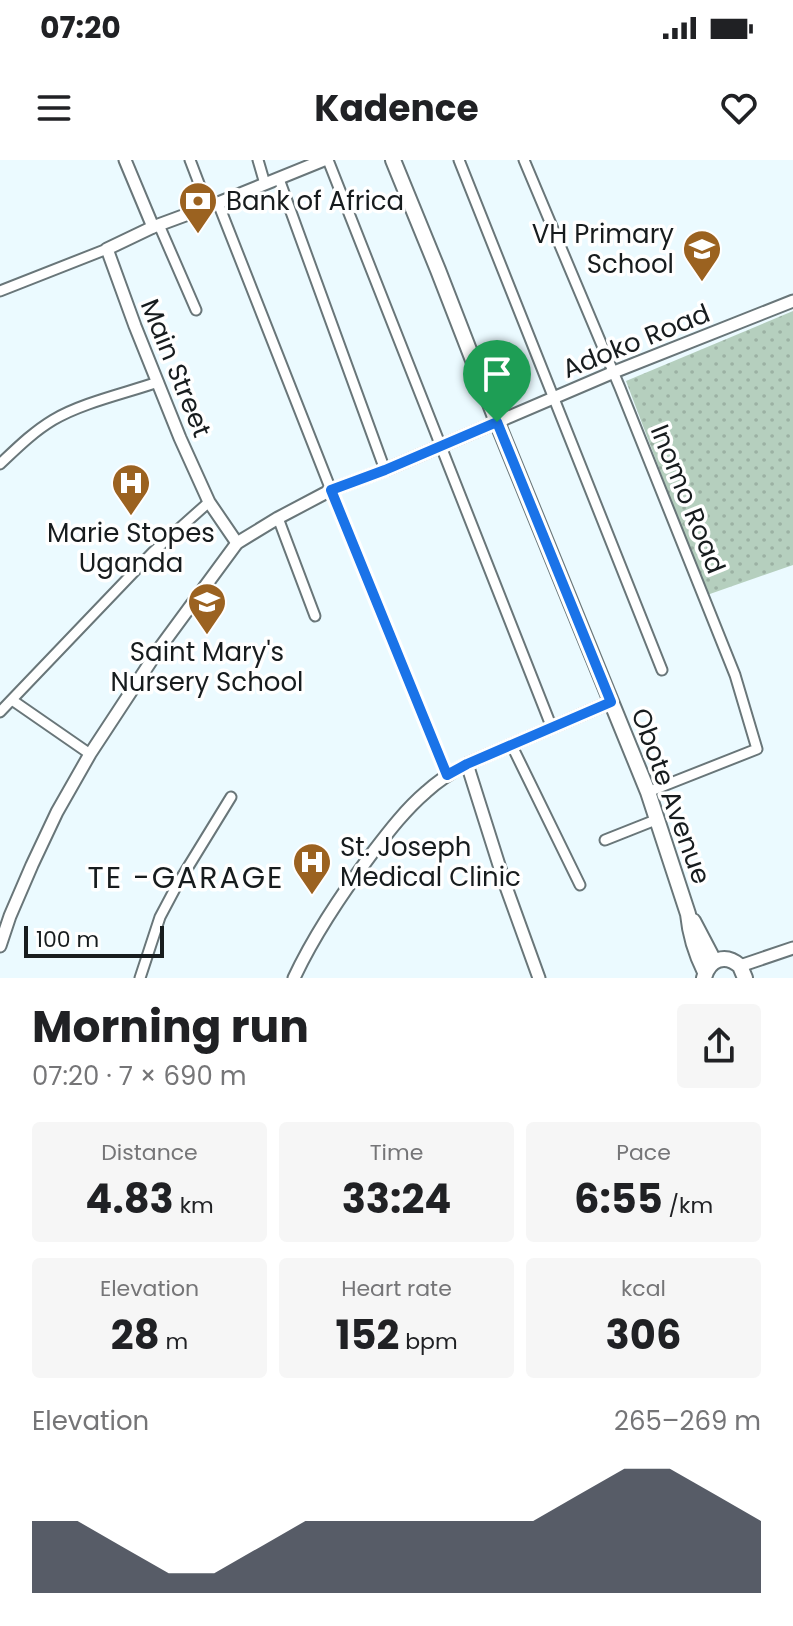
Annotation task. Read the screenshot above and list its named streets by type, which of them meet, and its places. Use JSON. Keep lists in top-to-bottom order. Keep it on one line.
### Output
{"streets":{"main road":["Obote Avenue"],"street":["Adoko Road","Main Street","Inomo Road"]},"crossings":[["Adoko Road","Main Street"],["Adoko Road","Inomo Road"],["Adoko Road","Obote Avenue"],["Inomo Road","Obote Avenue"]],"districts":["TE -GARAGE"],"places":{"bank":["Bank of Africa"],"school or university":["VH Primary School","Saint Mary's Nursery School"],"hospital":["Marie Stopes Uganda","St. Joseph Medical Clinic"]},"scale_bar":"100 m","page":{"status":"07:20","header":"Kadence","scale":"100 m","heading":["Morning run","07:20 · 7 × 690 m"],"stats":[["Distance","4.83 km"],["Time","33:24"],["Pace","6:55 /km"],["Elevation","28 m"],["Heart rate","152 bpm"],["kcal","306"]],"chart":["Elevation","265–269 m"]}}
